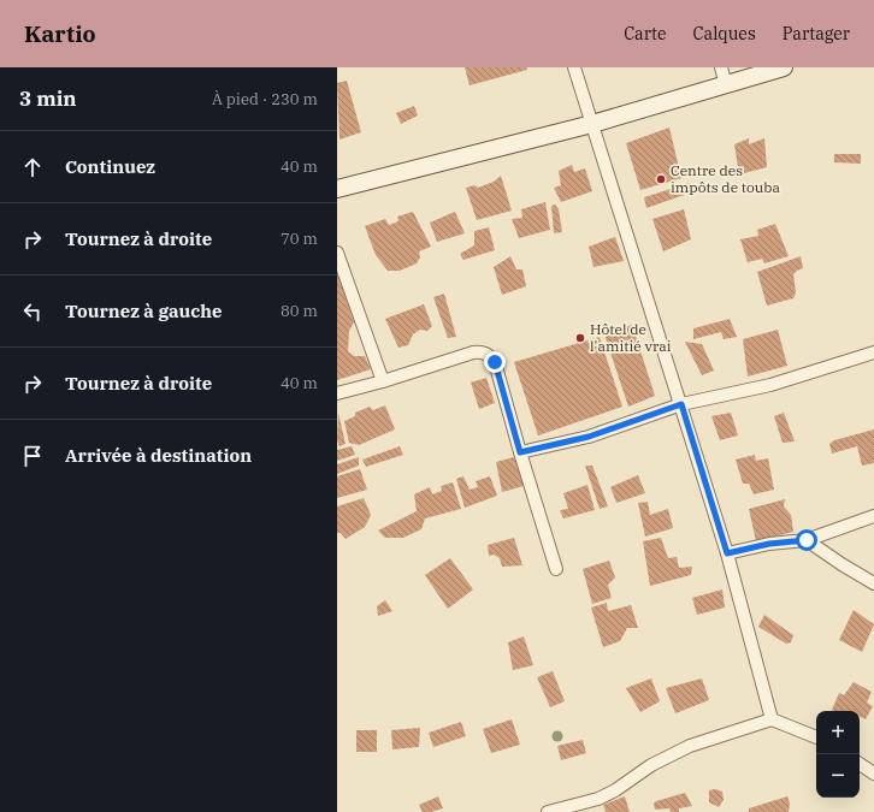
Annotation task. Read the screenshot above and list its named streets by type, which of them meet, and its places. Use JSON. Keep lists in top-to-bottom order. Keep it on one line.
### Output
{"places":["Centre des impôts de touba","Hôtel de l'amitié vrai"],"page":{"header":"Kartio","nav":["Carte","Calques","Partager"],"heading":["3 min","À pied · 230 m"],"list":[["Continuez","40 m"],["Tournez à droite","70 m"],["Tournez à gauche","80 m"],["Tournez à droite","40 m"],"Arrivée à destination"],"map_buttons":["+","−"]}}
